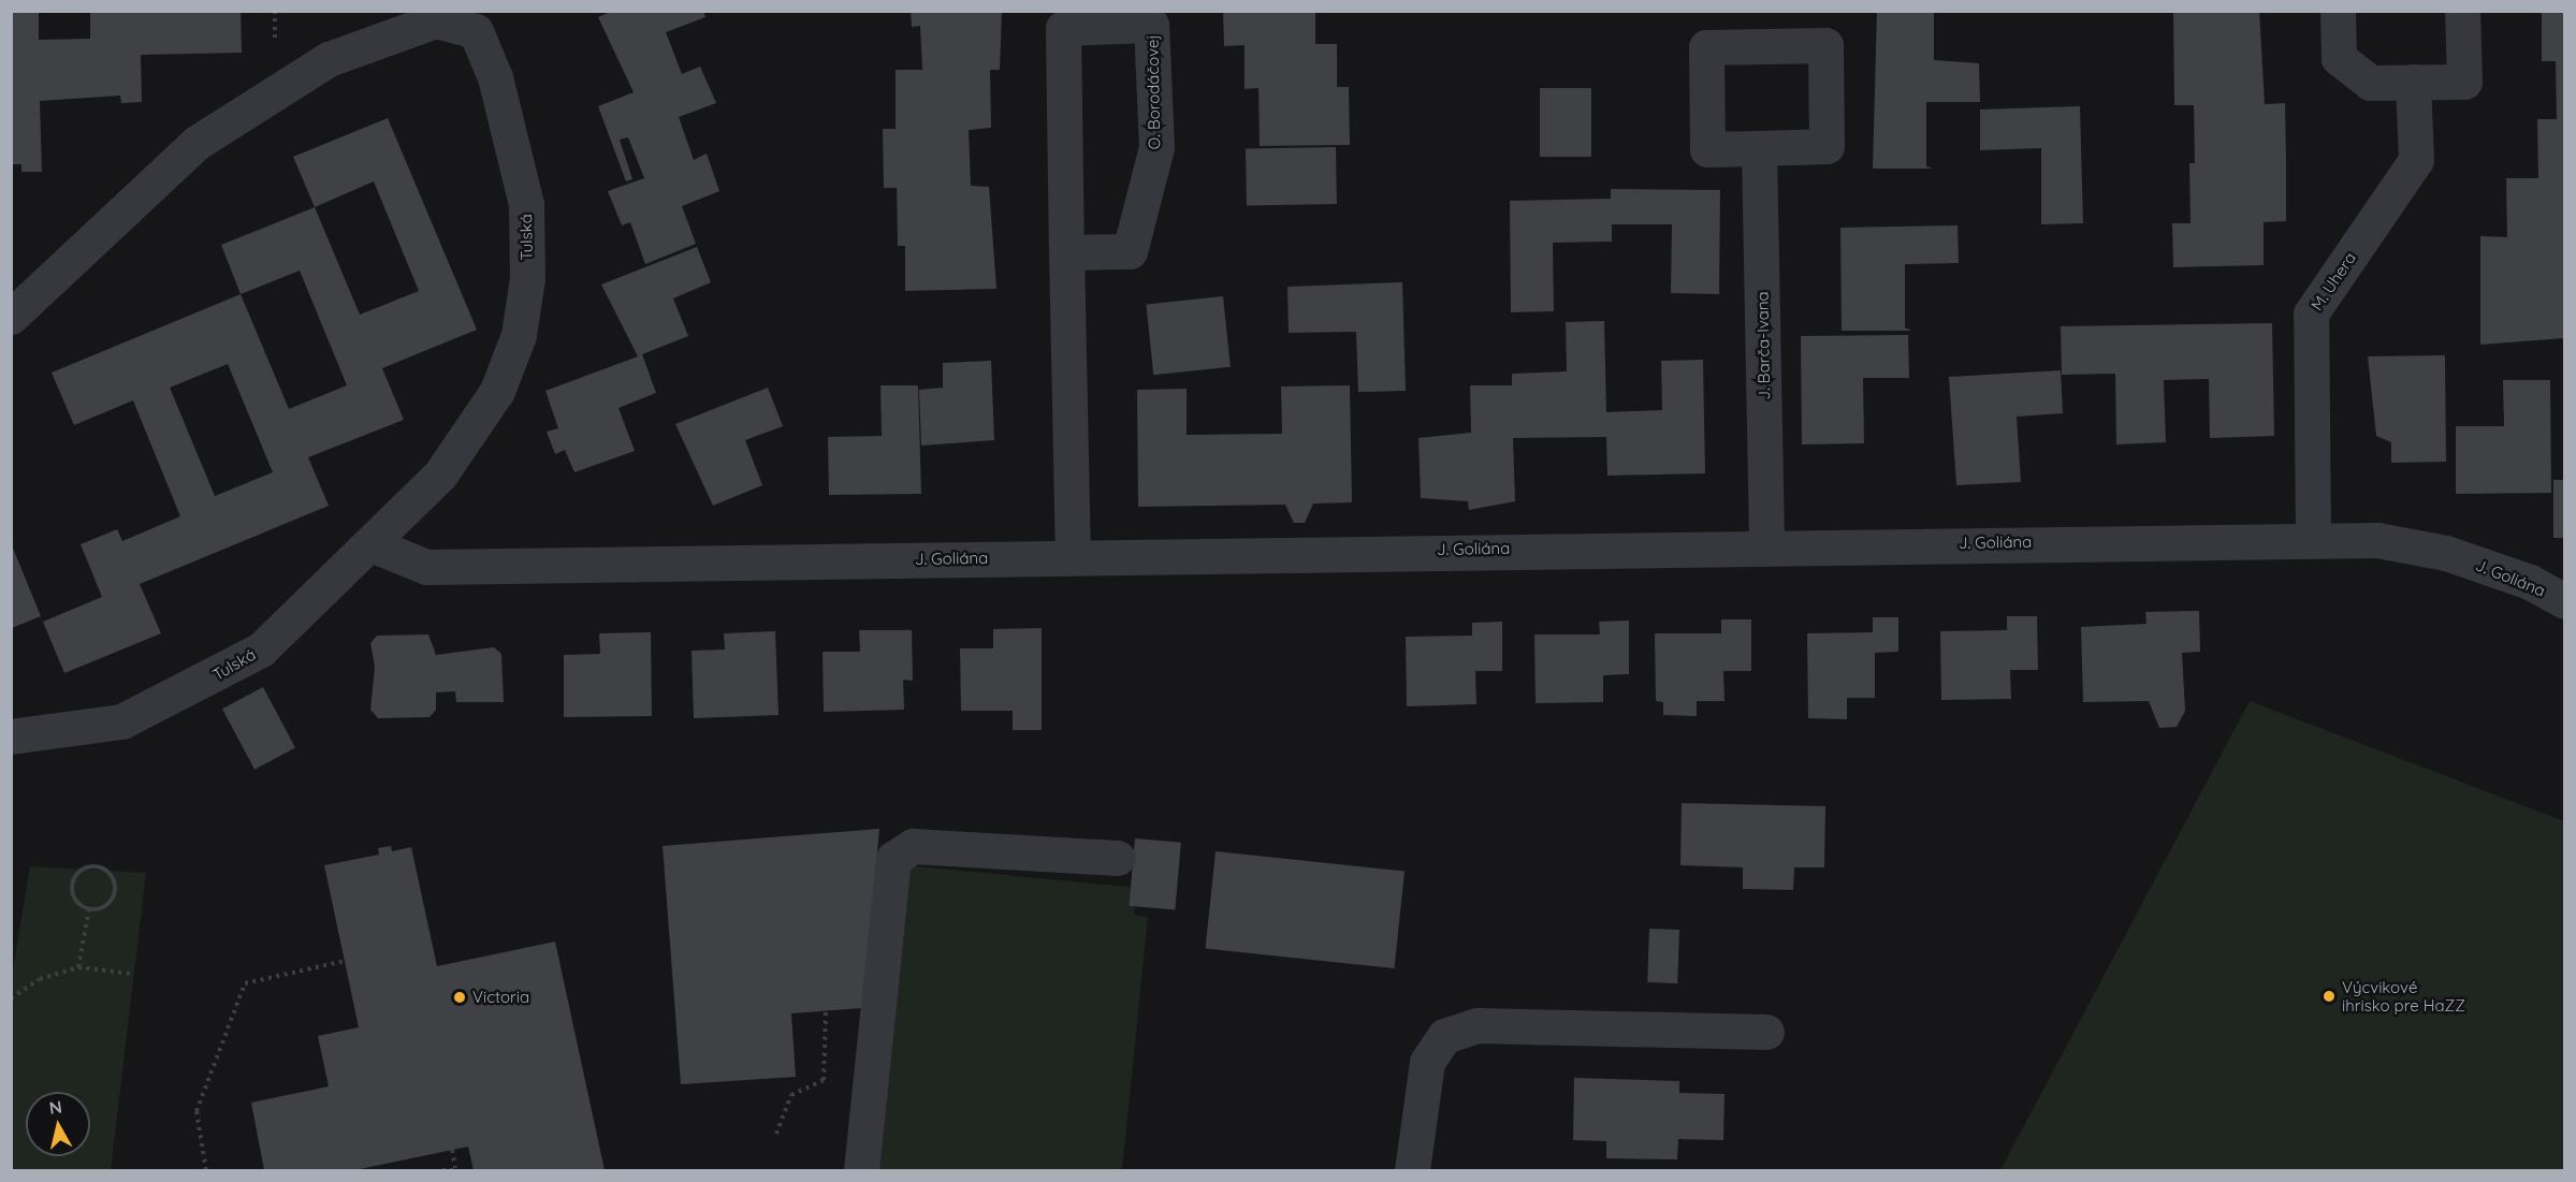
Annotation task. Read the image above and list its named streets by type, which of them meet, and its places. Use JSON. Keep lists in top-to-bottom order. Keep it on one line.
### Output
{"streets":{"street":["O. Borodáčovej","Tulská","M. Uhera","J. Barča-Ivana","J. Goliána"]},"crossings":[["O. Borodáčovej","J. Goliána"],["Tulská","J. Goliána"],["M. Uhera","J. Goliána"],["J. Barča-Ivana","J. Goliána"]],"places":["Výcvikové ihrisko pre HaZZ","Victoria"],"north":"top"}
